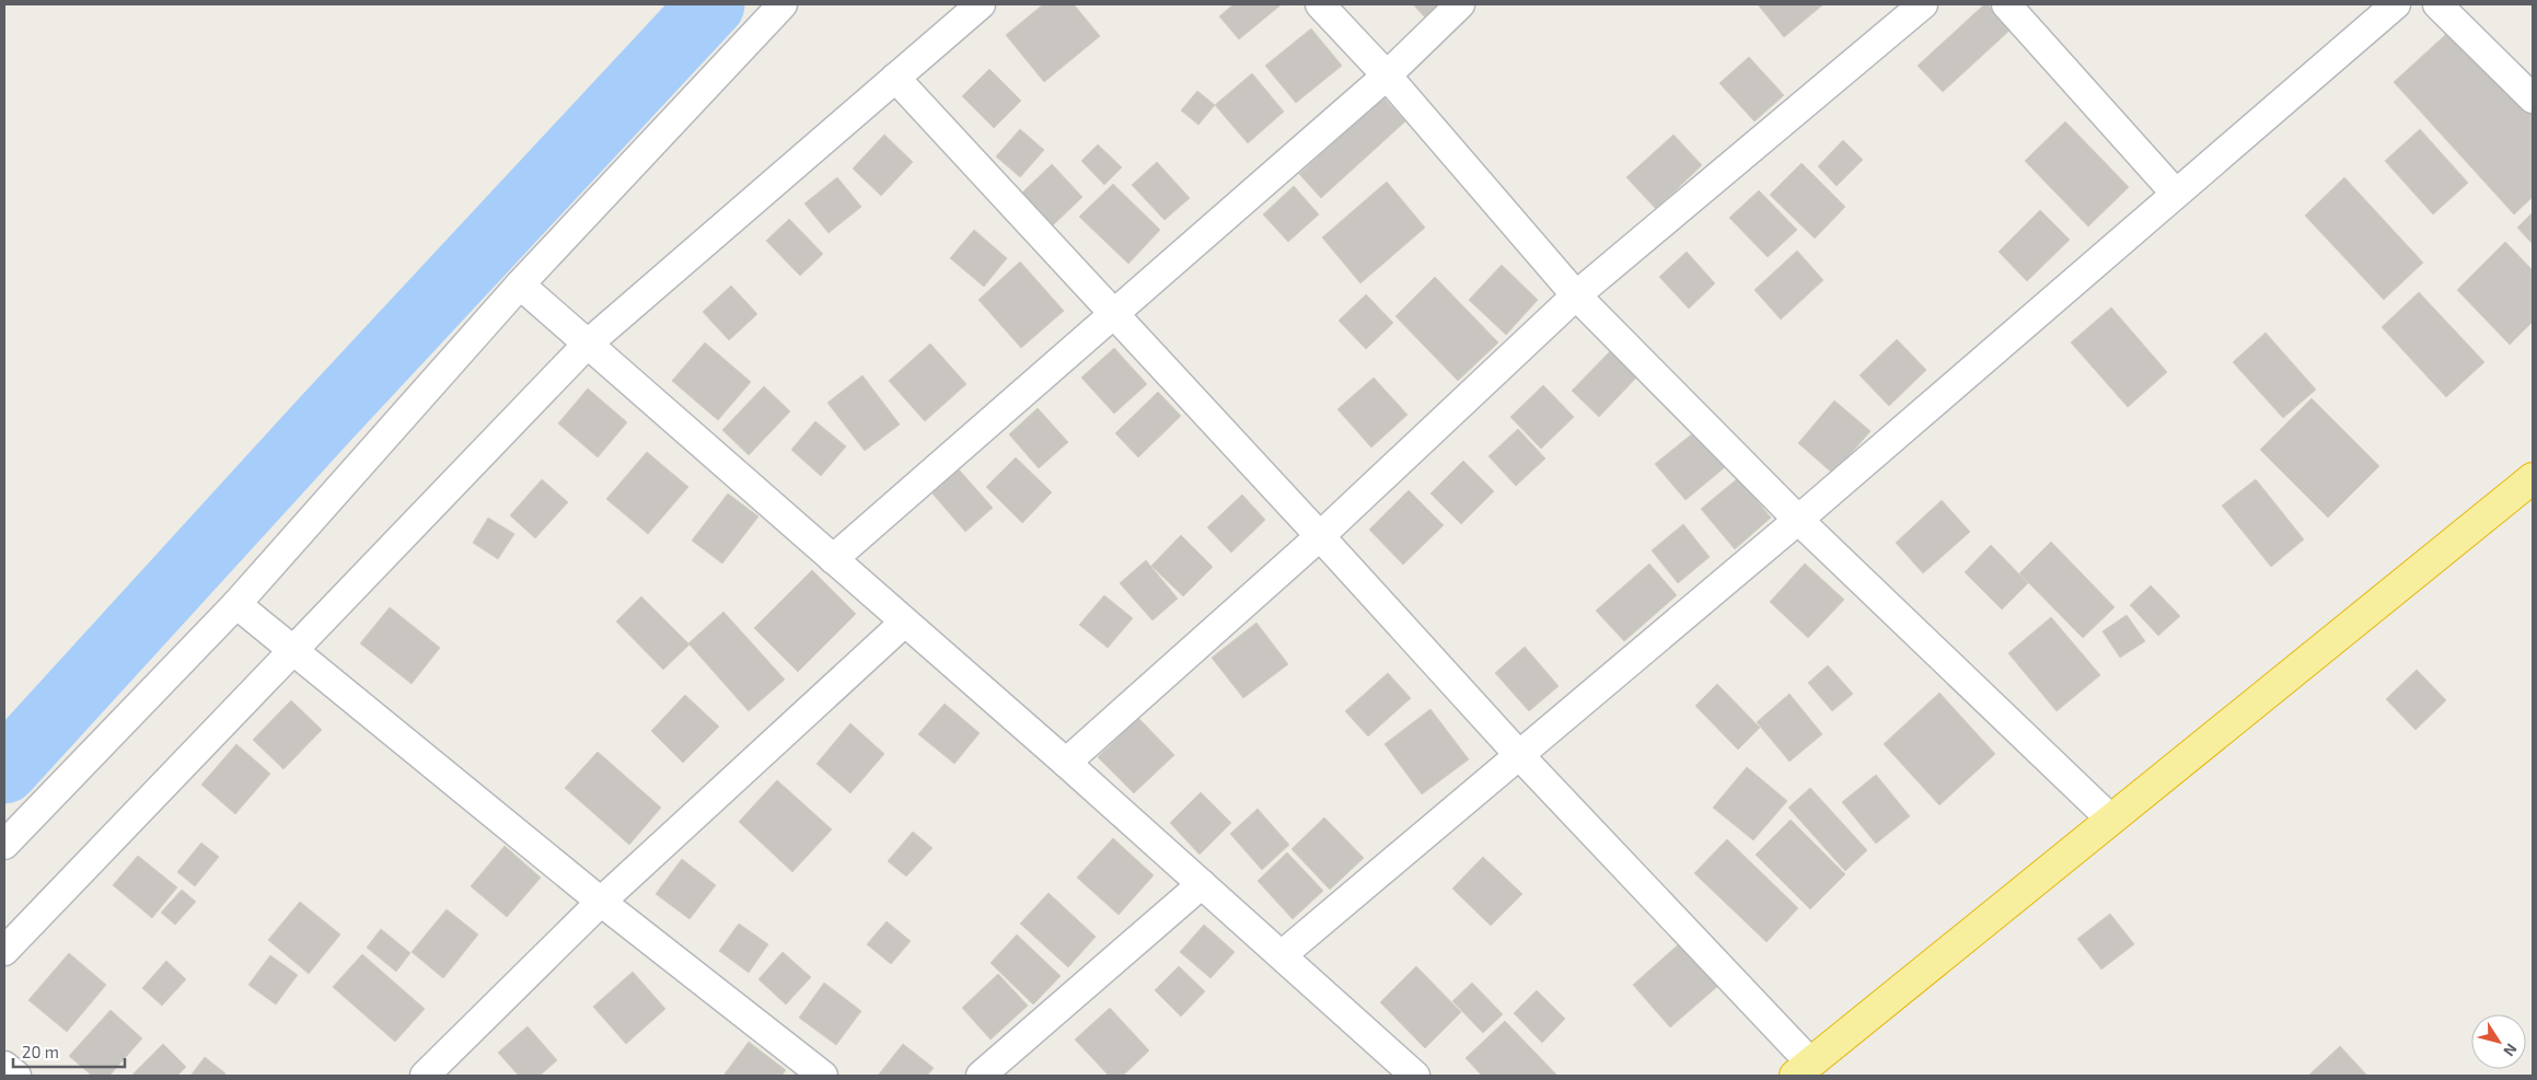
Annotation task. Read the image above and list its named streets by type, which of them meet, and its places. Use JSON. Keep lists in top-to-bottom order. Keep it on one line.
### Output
{"scale_bar":"20 m","north":"bottom right"}
